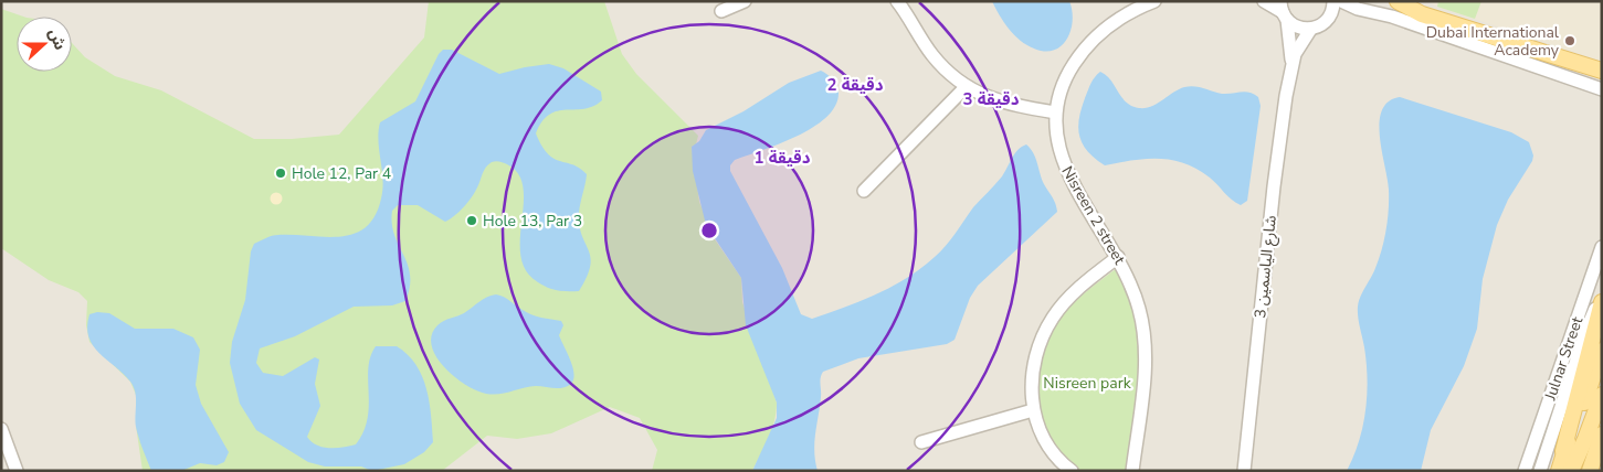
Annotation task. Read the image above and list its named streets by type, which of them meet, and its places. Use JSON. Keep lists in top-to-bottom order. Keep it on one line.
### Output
{"streets":{"street":["Nisreen 2 street","شارع الياسمين 3","Julnar Street"]},"parks":["Nisreen park"],"places":["Dubai International Academy","Hole 12, Par 4","Hole 13, Par 3"],"north":"right","rings":["2 دقيقة","3 دقيقة","1 دقيقة"]}
